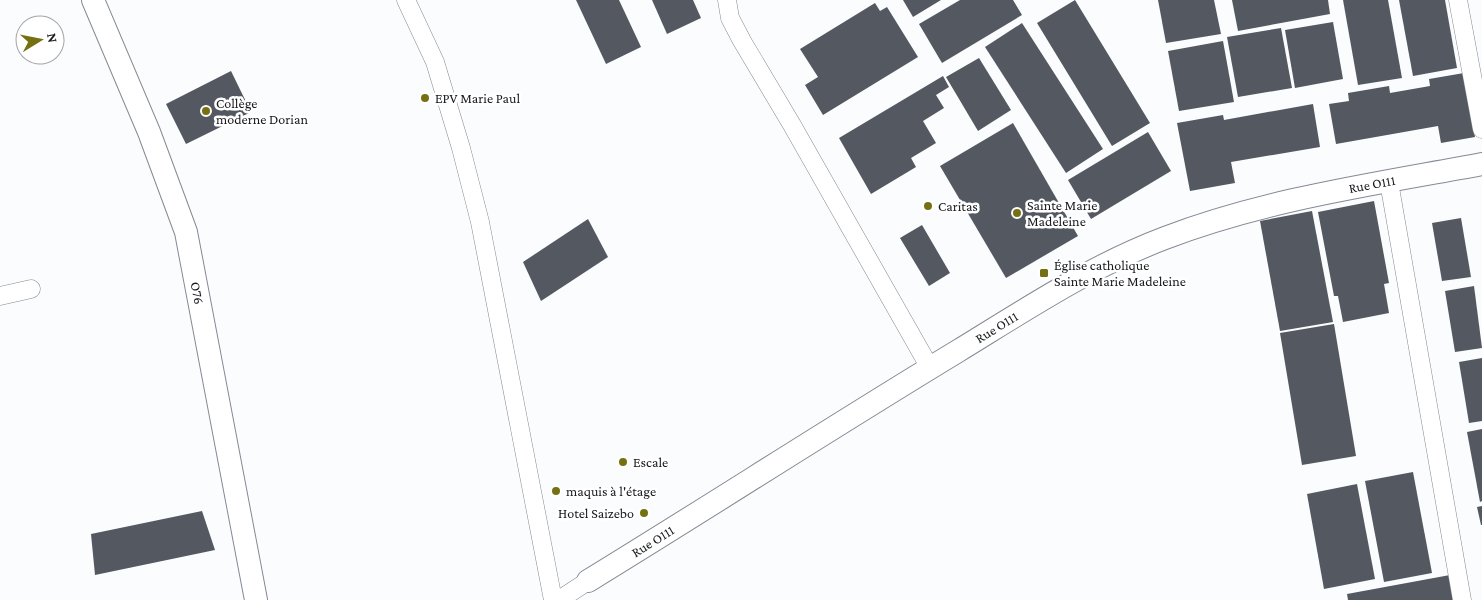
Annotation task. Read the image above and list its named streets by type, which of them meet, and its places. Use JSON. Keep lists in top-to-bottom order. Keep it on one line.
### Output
{"streets":{"street":["Rue O111","O76"]},"places":{"other":["EPV Marie Paul","Collège moderne Dorian","Caritas","Sainte Marie Madeleine","Escale","maquis à l'étage","Hotel Saizebo"],"transit":["Église catholique Sainte Marie Madeleine"]},"north":"right"}
